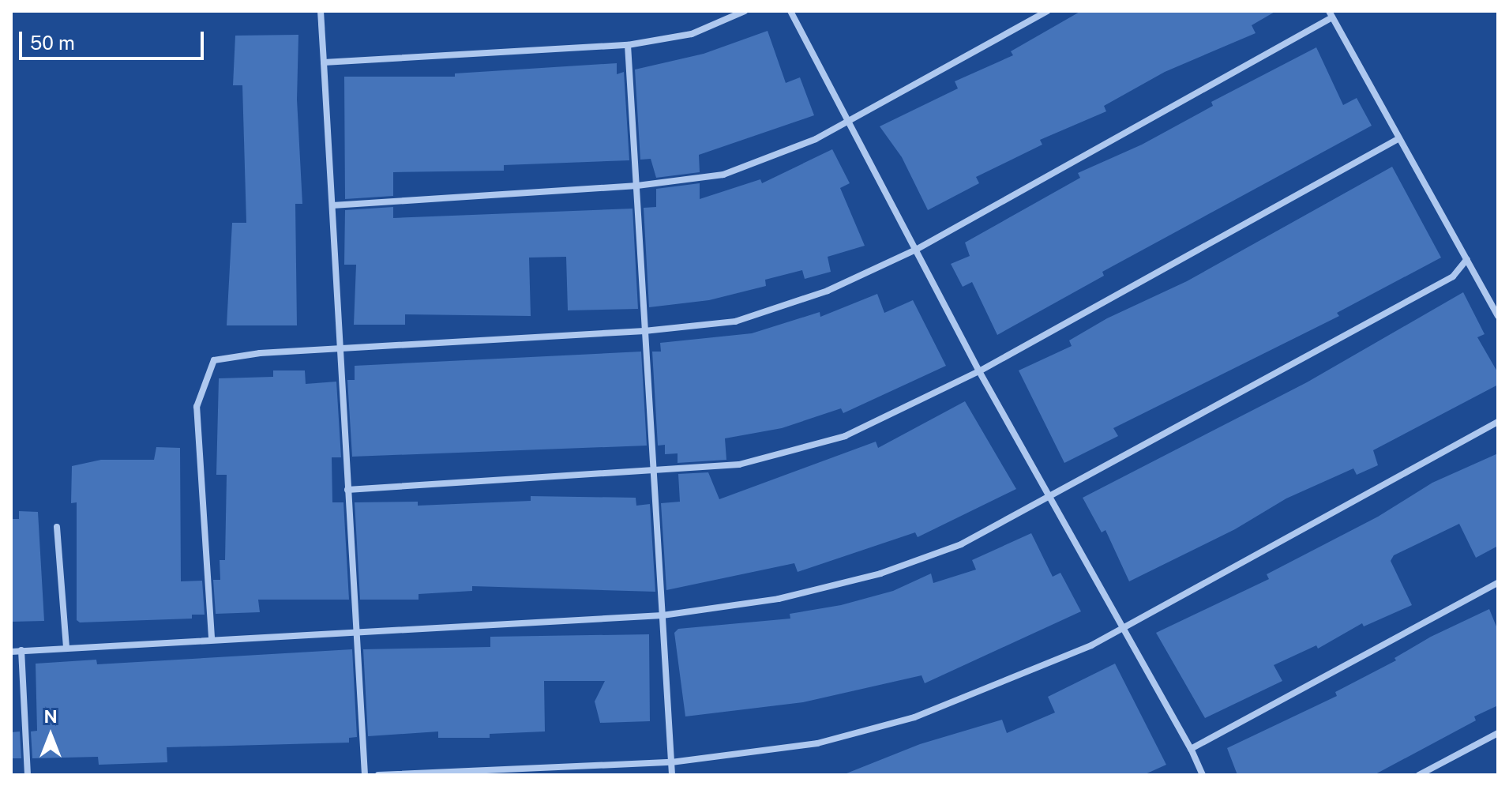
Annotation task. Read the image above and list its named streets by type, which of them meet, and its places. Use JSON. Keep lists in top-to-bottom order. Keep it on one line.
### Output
{"scale_bar":"50 m","north":"top"}
